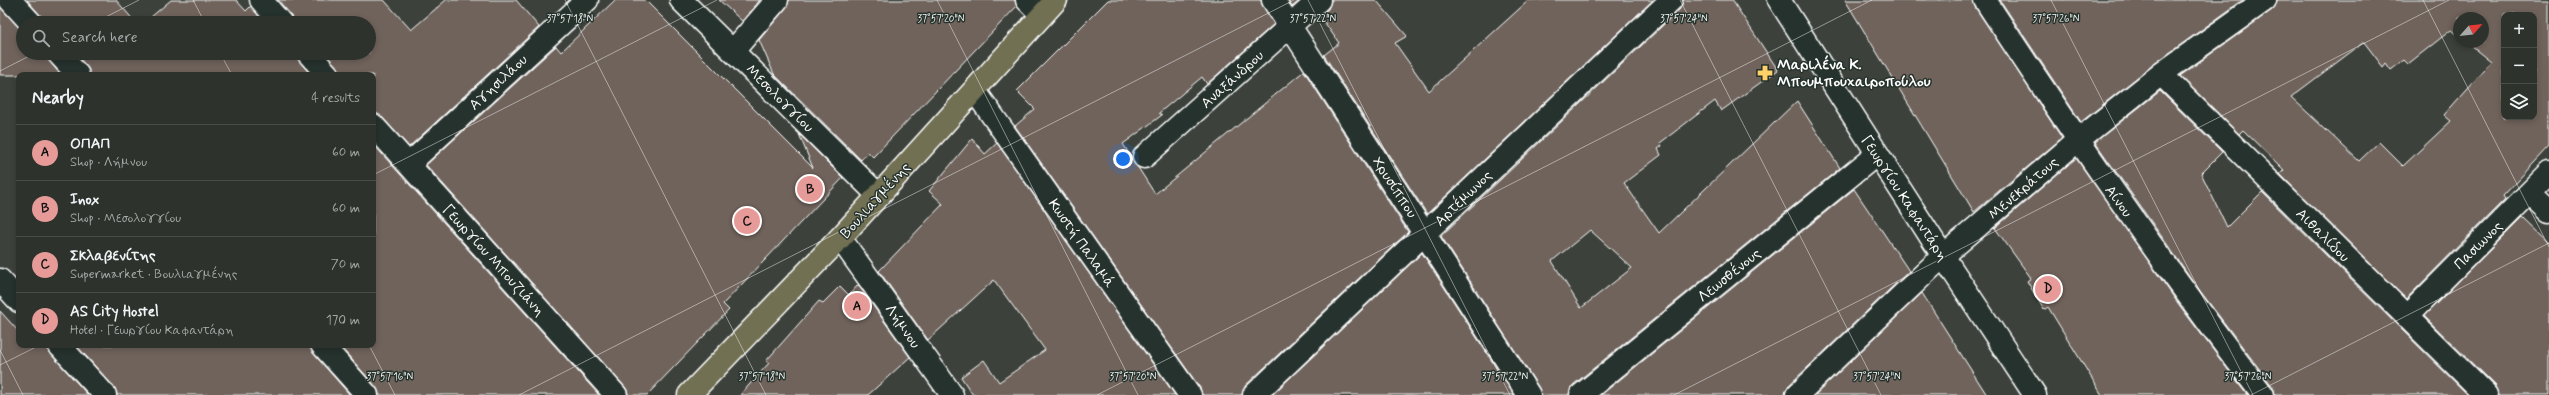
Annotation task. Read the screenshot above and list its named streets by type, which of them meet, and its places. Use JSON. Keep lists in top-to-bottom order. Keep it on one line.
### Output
{"streets":{"main road":["Βουλιαγμένης"],"street":["Αναξάνδρου","Αγησιλάου","Μεσολογγίου","Χρυσίππου","Μενεκράτους","Αρτέμωνος","Γεωργίου Καφαντάρη","Αίνου","Αιθαλίδου","Κωστή Παλαμά","Πασιωνος","Γεωργίου Μπουζιάνη","Λεωσθένους","Λήμνου"]},"crossings":[["Αναξάνδρου","Χρυσίππου"],["Αγησιλάου","Γεωργίου Μπουζιάνη"],["Μεσολογγίου","Βουλιαγμένης"],["Χρυσίππου","Αρτέμωνος"],["Μενεκράτους","Γεωργίου Καφαντάρη"],["Μενεκράτους","Αίνου"],["Μενεκράτους","Αιθαλίδου"],["Γεωργίου Καφαντάρη","Λεωσθένους"],["Βουλιαγμένης","Κωστή Παλαμά"],["Βουλιαγμένης","Λήμνου"],["Αιθαλίδου","Πασιωνος"]],"places":{"pharmacy":["Μαριλένα Κ. Μπουμπουχαιροπούλου"]},"north":"top right","page":{"map_buttons":["+","−"],"search":"Search here","heading":["Nearby","4 results"],"list":[{"mark":"A","name":"ΟΠΑΠ","note":"Shop · Λήμνου","value":"60 m"},{"mark":"B","name":"Inox","note":"Shop · Μεσολογγίου","value":"60 m"},{"mark":"C","name":"Σκλαβενίτης","note":"Supermarket · Βουλιαγμένης","value":"70 m"},{"mark":"D","name":"AS City Hostel","note":"Hotel · Γεωργίου Καφαντάρη","value":"170 m"}],"pins":["B","C","D","A"]},"coordinates":["37°57'18\"N","37°57'20\"N","37°57'22\"N","37°57'24\"N","37°57'26\"N","37°57'16\"N"]}
